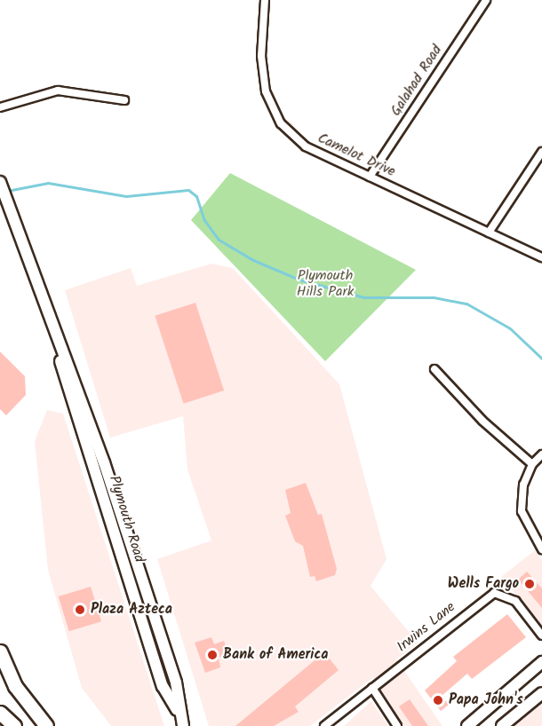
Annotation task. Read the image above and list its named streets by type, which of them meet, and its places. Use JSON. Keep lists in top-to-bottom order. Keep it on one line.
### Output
{"streets":{"main road":["Plymouth Road"],"street":["Galahad Road","Camelot Drive","Irwins Lane"]},"crossings":[["Galahad Road","Camelot Drive"]],"parks":["Plymouth Hills Park"],"places":["Wells Fargo","Plaza Azteca","Bank of America","Papa John's"]}
